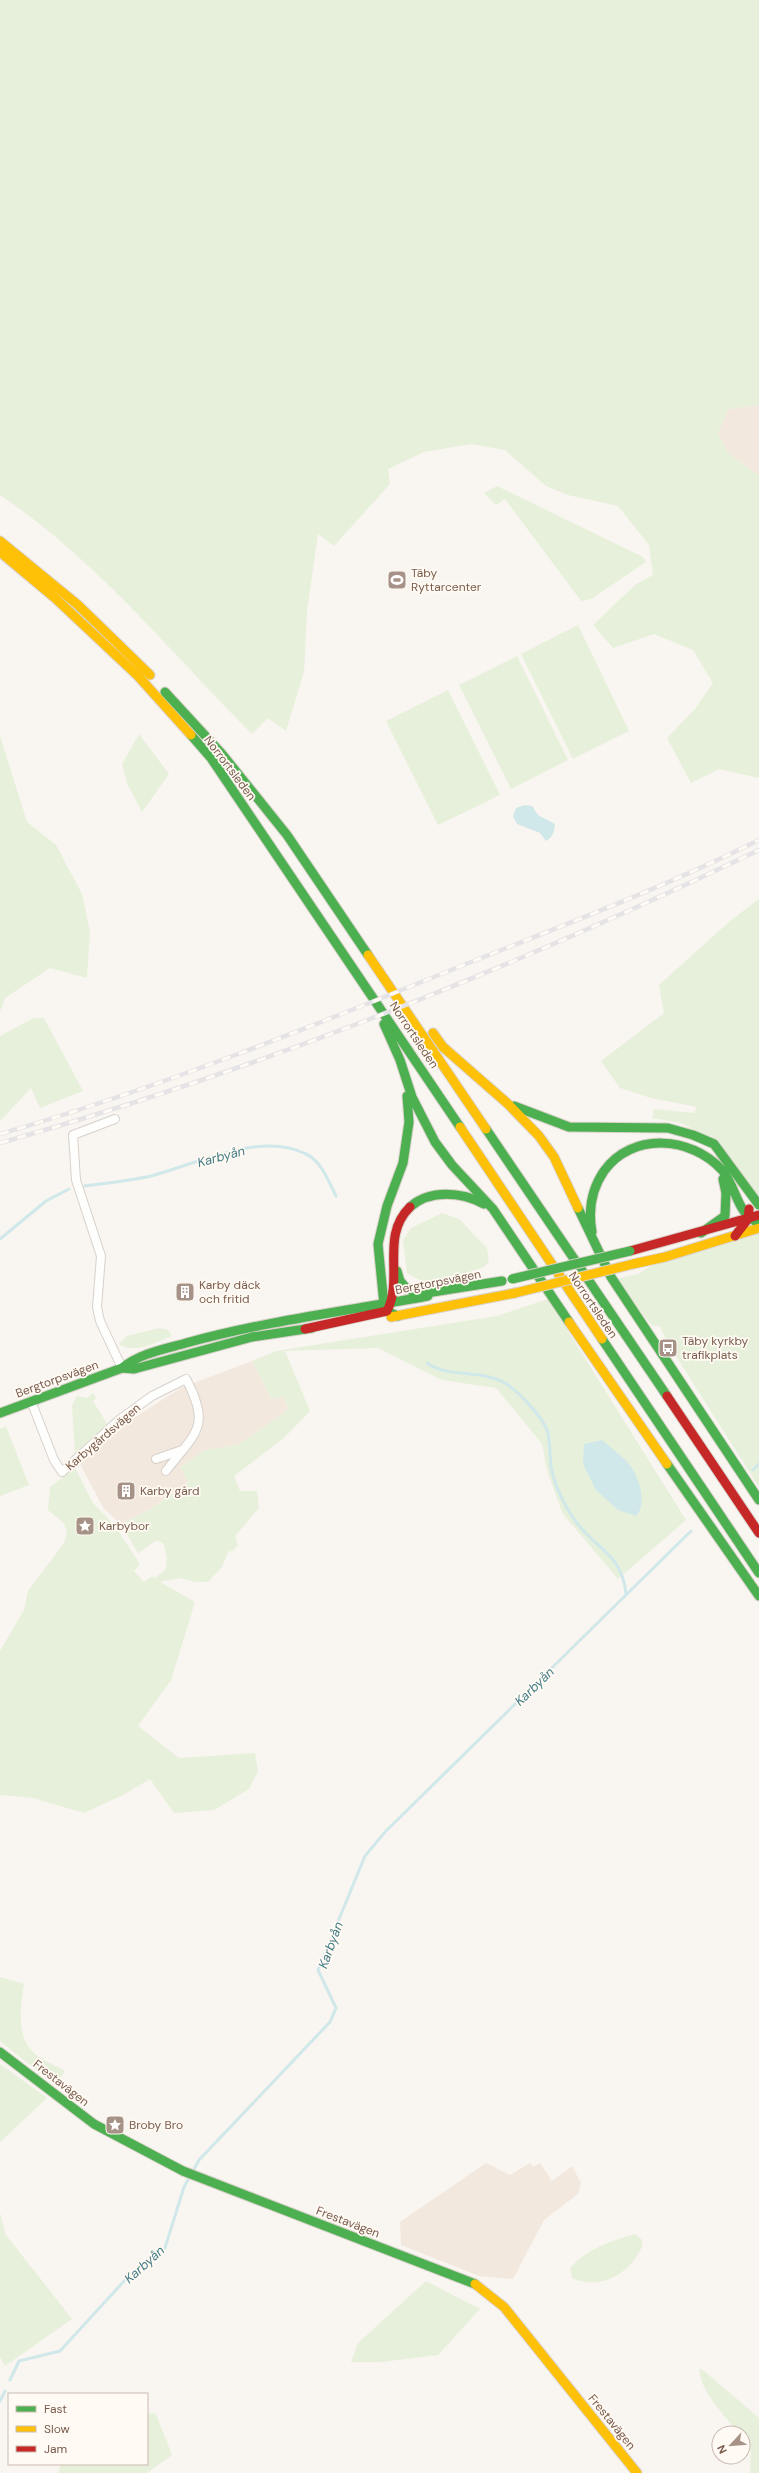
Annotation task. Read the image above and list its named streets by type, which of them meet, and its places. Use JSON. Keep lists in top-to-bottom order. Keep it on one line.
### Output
{"streets":{"main road":["Norrortsleden","Bergtorpsvägen","Frestavägen"],"street":["Karbygårdsvägen"]},"crossings":[["Bergtorpsvägen","Karbygårdsvägen"]],"water":["Karbyån"],"places":{"sports":["Täby Ryttarcenter"],"building":["Karby däck och fritid","Karby gård"],"bus stop":["Täby kyrkby trafikplats"],"place":["Karbybor","Broby Bro"]},"legend":["Fast","Slow","Jam"],"north":"bottom left"}
